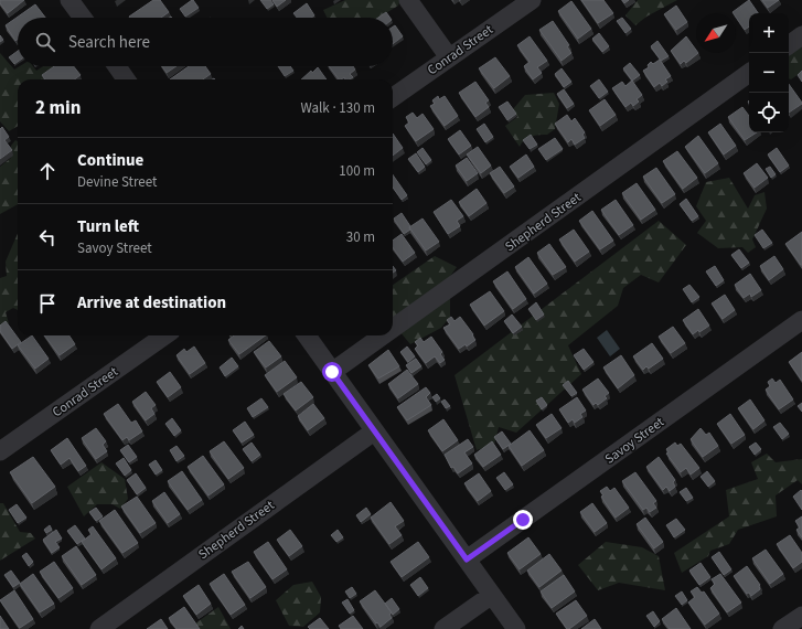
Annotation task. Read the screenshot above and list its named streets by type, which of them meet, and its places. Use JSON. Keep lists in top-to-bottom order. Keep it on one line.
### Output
{"streets":{"street":["Conrad Street","Shepherd Street","Savoy Street"]},"north":"bottom left","page":{"map_buttons":["+","−"],"search":"Search here","heading":["2 min","Walk · 130 m"],"list":[["Continue","Devine Street","100 m"],["Turn left","Savoy Street","30 m"],"Arrive at destination"]}}
